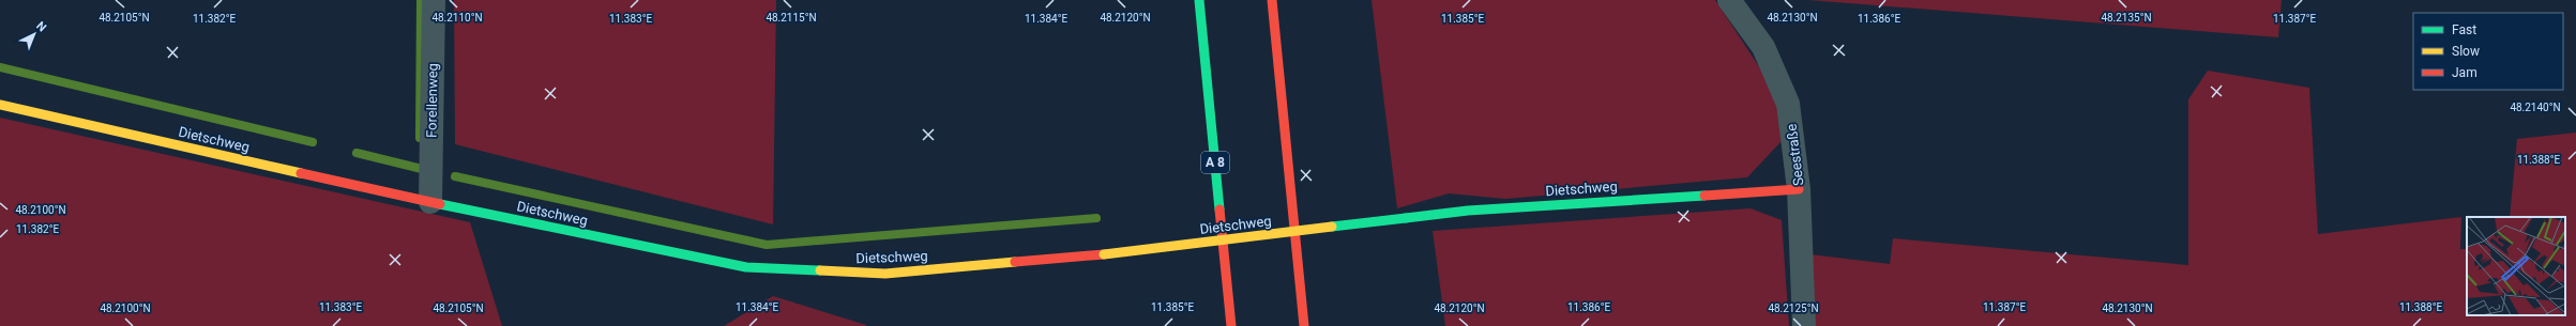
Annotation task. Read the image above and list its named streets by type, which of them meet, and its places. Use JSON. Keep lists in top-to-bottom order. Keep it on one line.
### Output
{"streets":{"main road":["Dietschweg","A 8"],"street":["Forellenweg","Seestraße"]},"crossings":[["Forellenweg","Dietschweg"],["Dietschweg","Seestraße"]],"legend":["Fast","Slow","Jam"],"north":"top right","coordinates":["48.2120°N","48.2135°N","48.2105°N","48.2110°N","48.2115°N","48.2130°N","11.382°E","11.383°E","11.384°E","11.385°E","11.386°E","11.387°E","48.2140°N","11.388°E","48.2100°N","48.2125°N"]}
